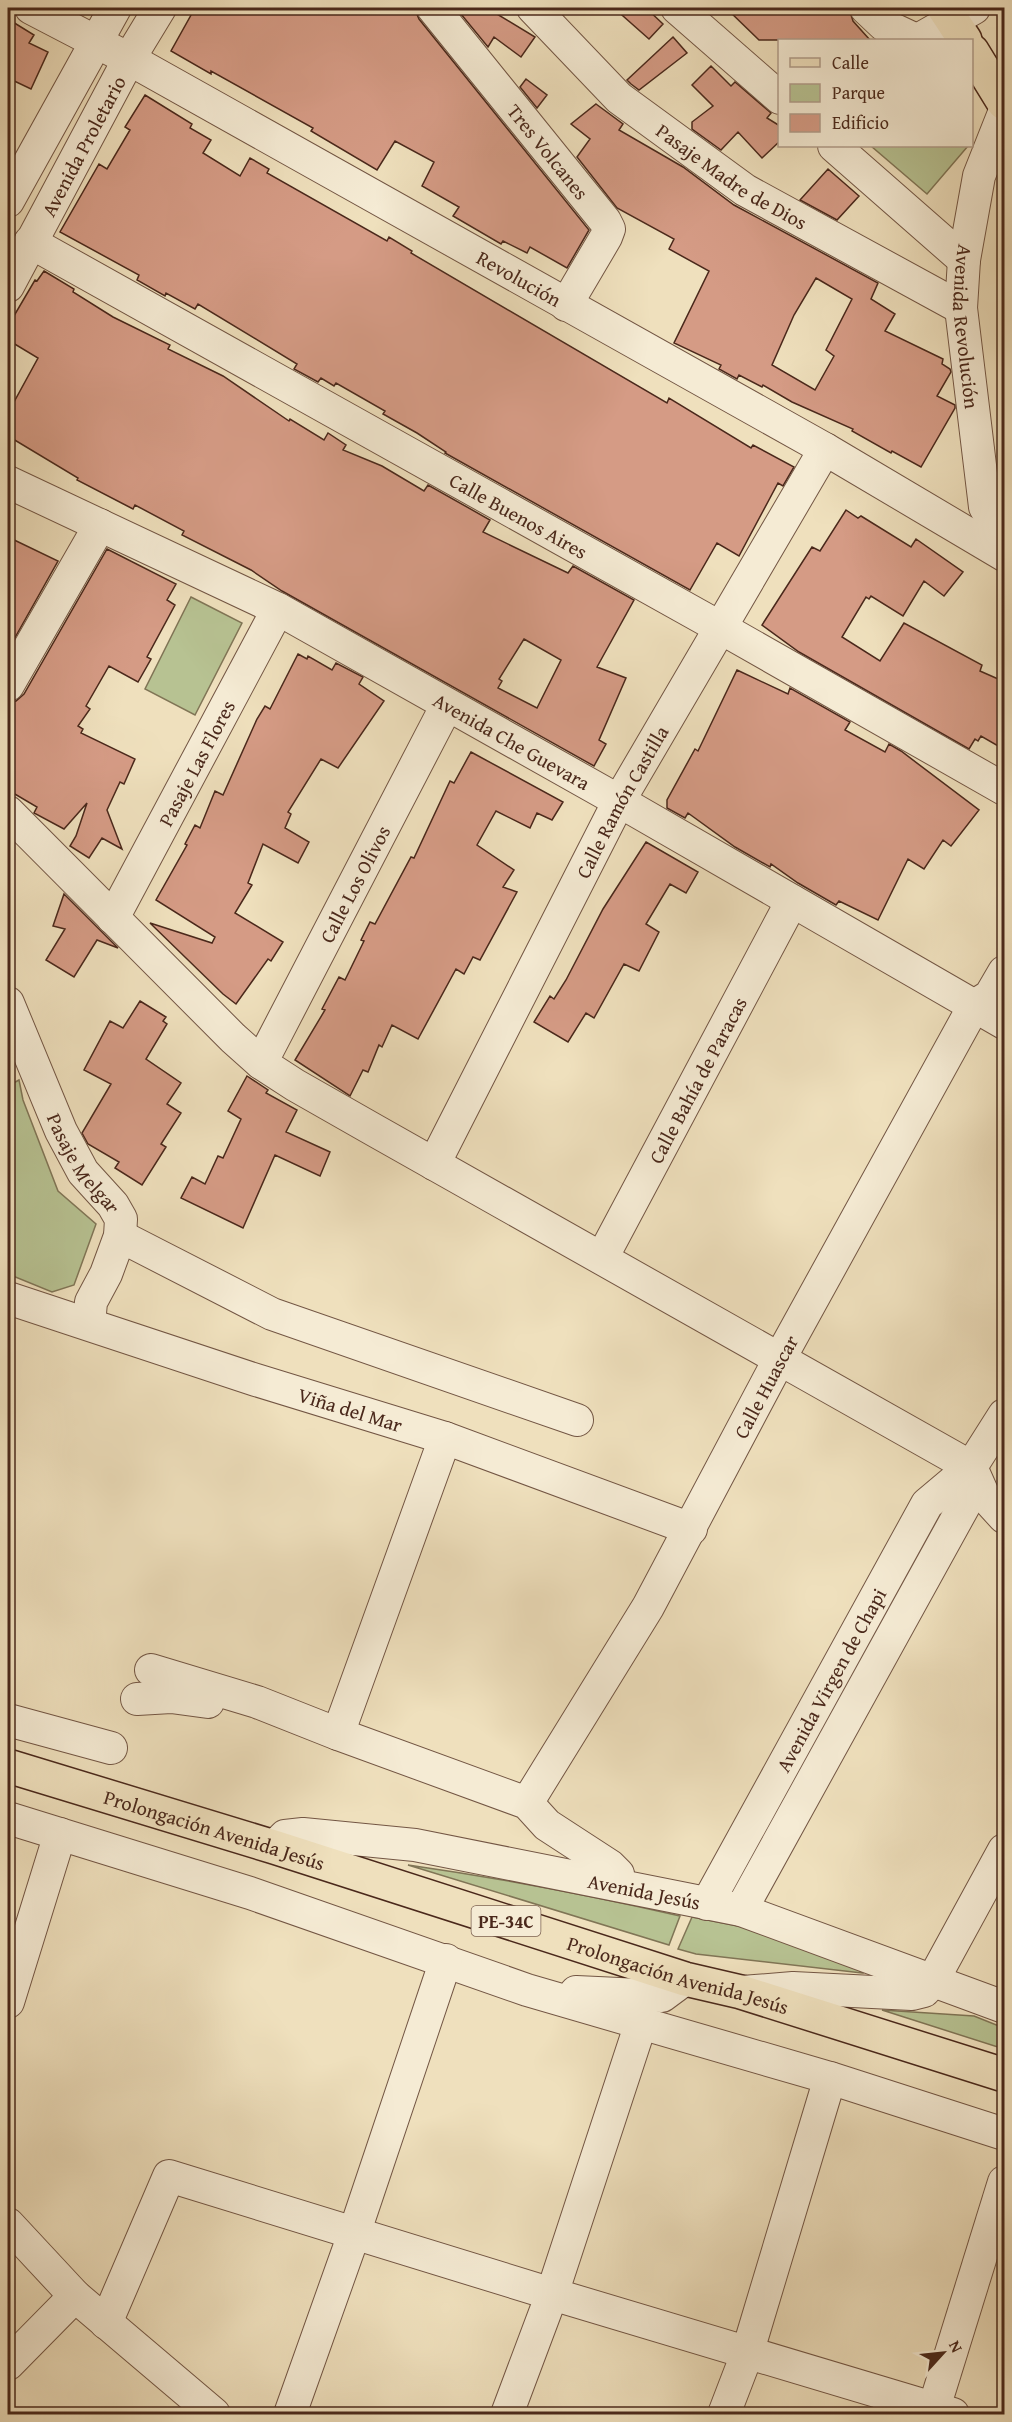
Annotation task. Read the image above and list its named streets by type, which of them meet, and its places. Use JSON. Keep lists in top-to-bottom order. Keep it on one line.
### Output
{"streets":{"main road":["Prolongación Avenida Jesús","PE-34C"],"street":["Avenida Proletario","Tres Volcanes","Pasaje Madre de Dios","Revolución","Avenida Revolución","Calle Buenos Aires","Avenida Che Guevara","Pasaje Las Flores","Calle Ramón Castilla","Calle Los Olivos","Calle Bahía de Paracas","Pasaje Melgar","Calle Huascar","Viña del Mar","Avenida Virgen de Chapi","Avenida Jesús"]},"crossings":[["Avenida Proletario","Revolución"],["Avenida Proletario","Calle Buenos Aires"],["Tres Volcanes","Revolución"],["Pasaje Madre de Dios","Avenida Revolución"],["Revolución","Calle Ramón Castilla"],["Calle Buenos Aires","Calle Ramón Castilla"],["Avenida Che Guevara","Pasaje Las Flores"],["Avenida Che Guevara","Calle Ramón Castilla"],["Avenida Che Guevara","Calle Los Olivos"],["Avenida Che Guevara","Calle Bahía de Paracas"],["Avenida Che Guevara","Calle Huascar"],["Pasaje Melgar","Viña del Mar"],["Calle Huascar","Viña del Mar"],["Avenida Virgen de Chapi","Avenida Jesús"],["Prolongación Avenida Jesús","Avenida Jesús"]],"legend":["Calle","Parque","Edificio"],"north":"top right"}
